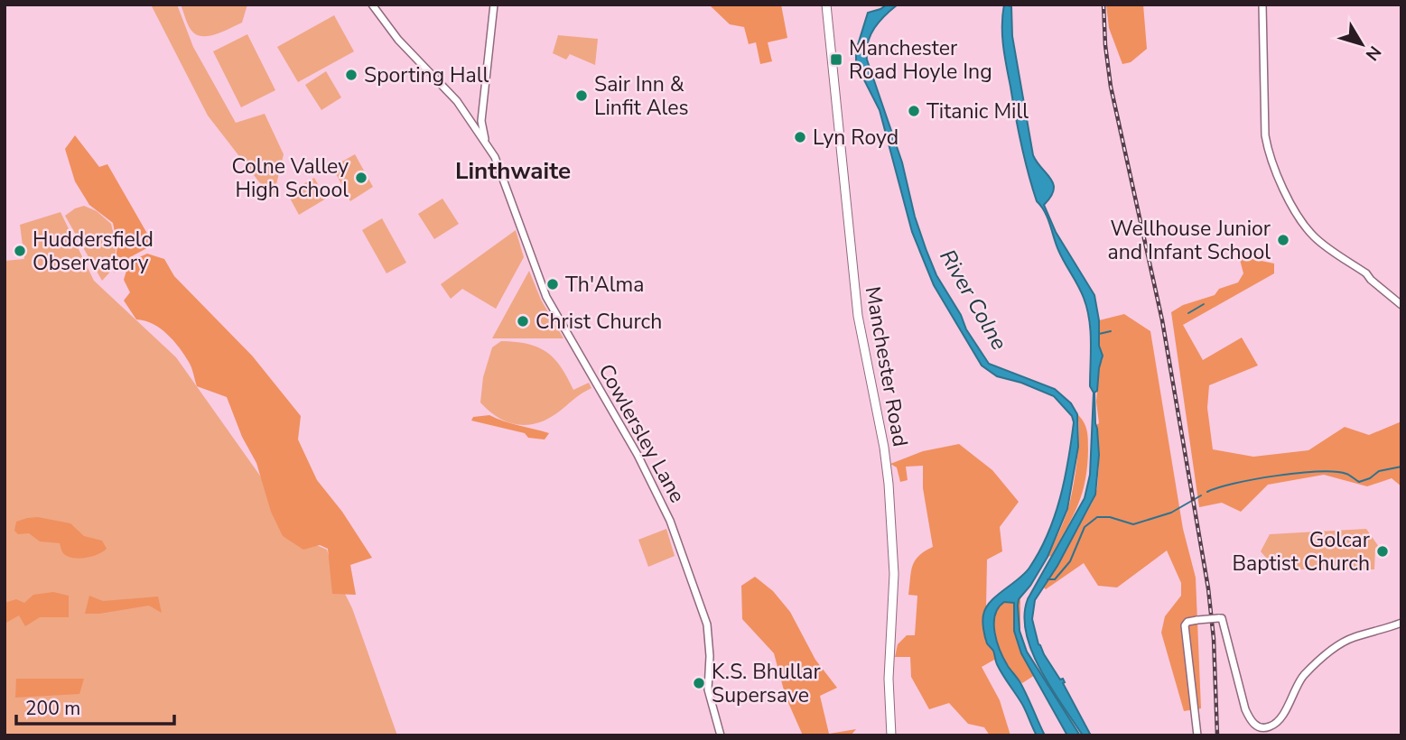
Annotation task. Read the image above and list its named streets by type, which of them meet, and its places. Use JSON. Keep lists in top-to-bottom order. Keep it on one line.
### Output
{"streets":{"main road":["Manchester Road"],"street":["Cowlersley Lane"]},"districts":["Linthwaite"],"water":["River Colne"],"places":{"transit":["Manchester Road Hoyle Ing"],"other":["Sporting Hall","Sair Inn & Linfit Ales","Titanic Mill","Lyn Royd","Colne Valley High School","Wellhouse Junior and Infant School","Huddersfield Observatory","Th'Alma","Christ Church","Golcar Baptist Church","K.S. Bhullar Supersave"]},"scale_bar":"200 m","north":"bottom right"}
